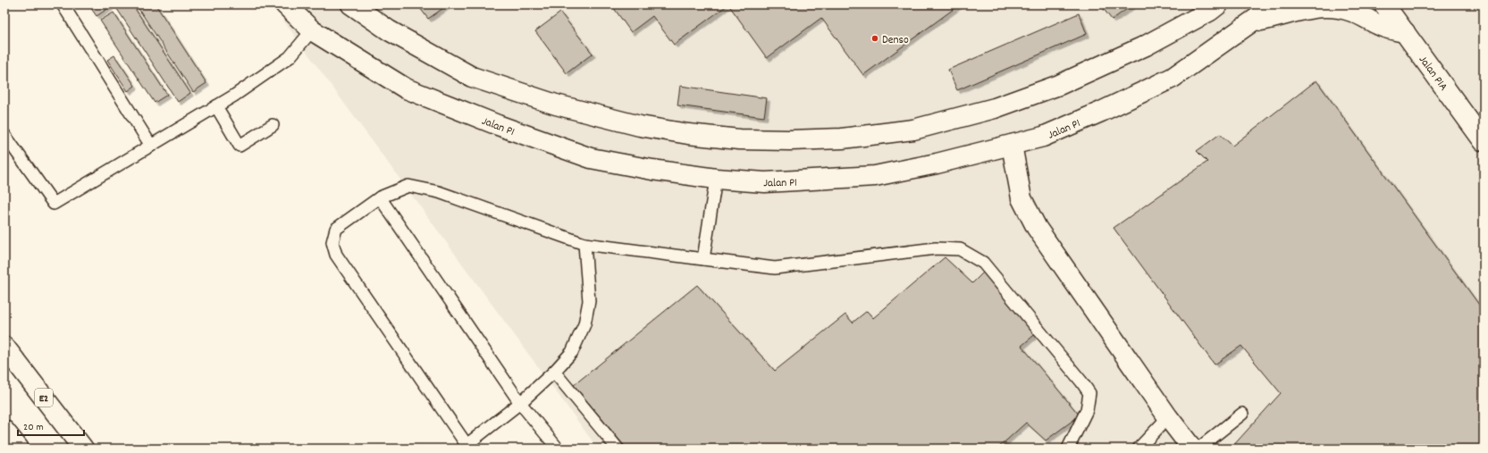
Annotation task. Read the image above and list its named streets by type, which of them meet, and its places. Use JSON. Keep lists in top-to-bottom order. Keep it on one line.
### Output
{"streets":{"main road":["Jalan P1A","Jalan P1","E2"]},"places":["Denso"],"scale_bar":"20 m"}
